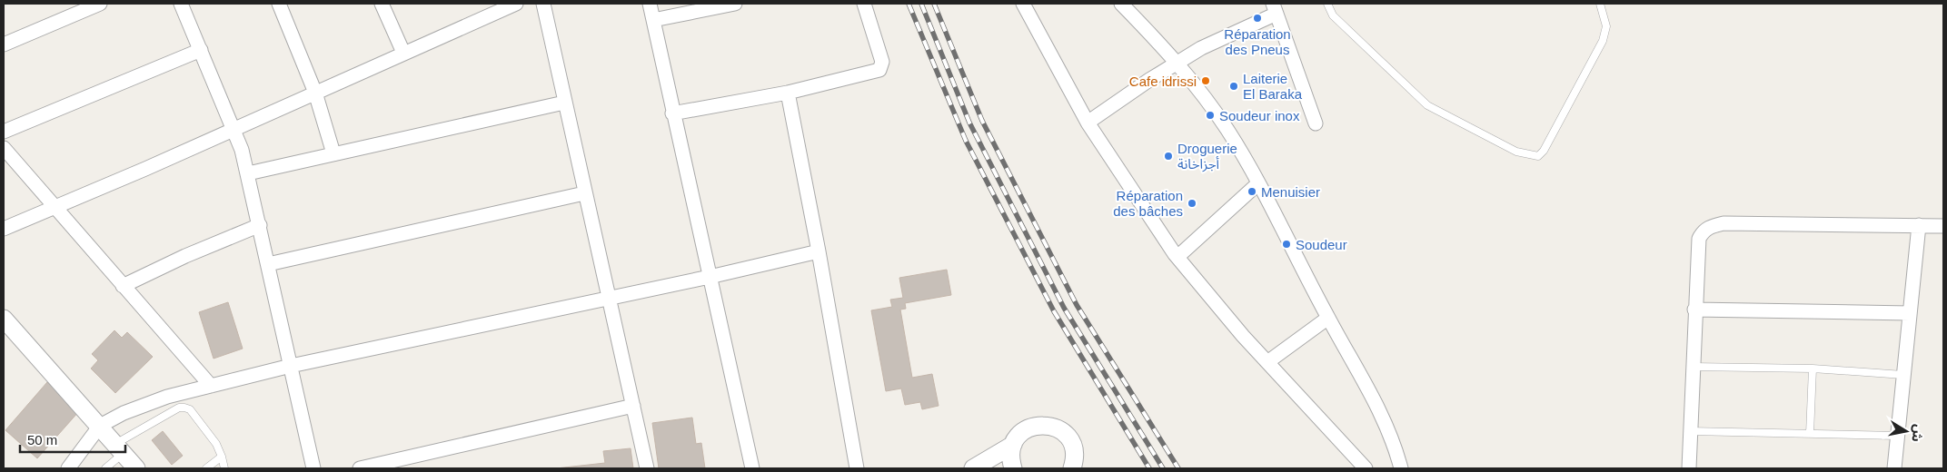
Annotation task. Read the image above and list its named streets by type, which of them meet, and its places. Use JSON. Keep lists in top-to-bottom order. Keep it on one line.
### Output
{"places":["Réparation des Pneus","Cafe idrissi","Laiterie El Baraka","Soudeur inox","Droguerie أجزاخانة","Menuisier","Réparation des bâches","Soudeur"],"scale_bar":"50 m","north":"right"}
